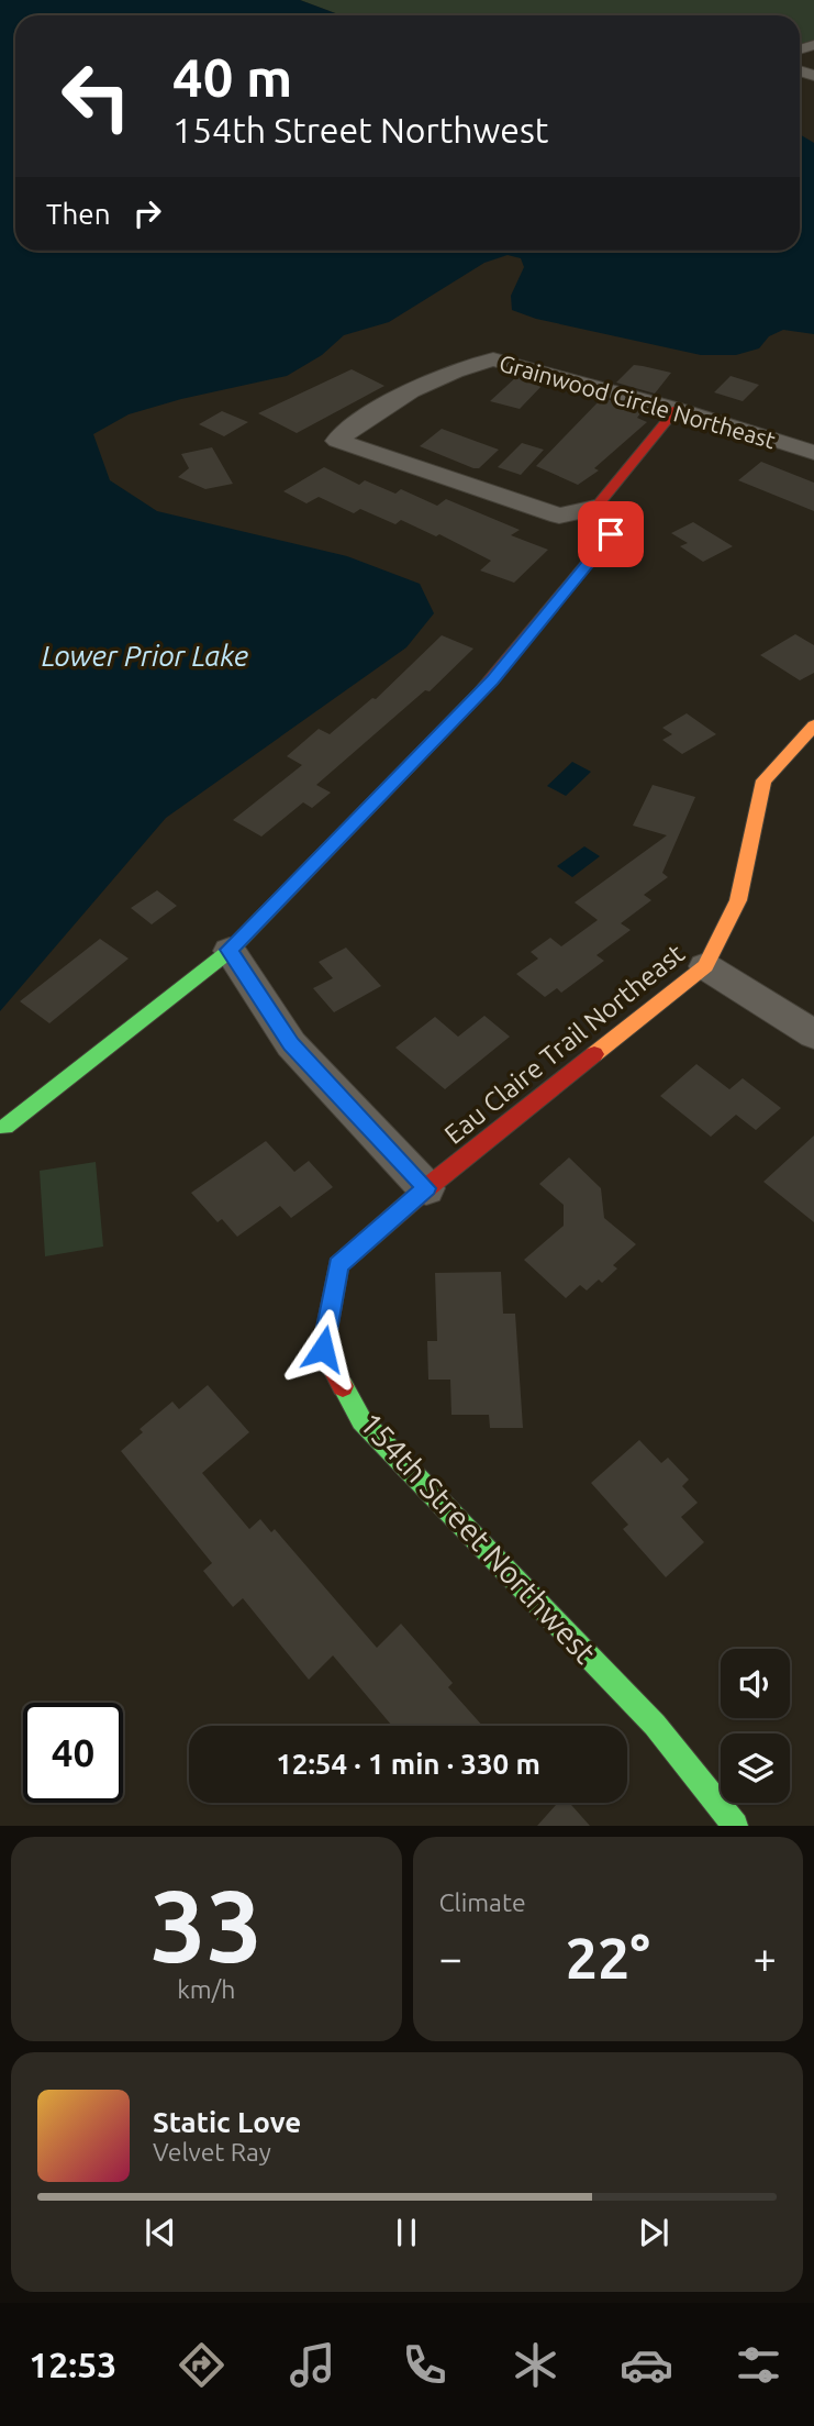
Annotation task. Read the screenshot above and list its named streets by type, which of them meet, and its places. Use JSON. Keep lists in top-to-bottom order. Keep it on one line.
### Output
{"streets":{"street":["Grainwood Circle Northeast","Eau Claire Trail Northeast","154th Street Northwest"]},"crossings":[["Eau Claire Trail Northeast","154th Street Northwest"]],"water":["Lower Prior Lake"],"page":{"turn":["40 m","154th Street Northwest"],"then":"Then","limit":"40","trip":"12:54 · 1 min · 330 m","tile":[["33","km/h"],"Climate"],"heat":["−","22°","+"],"song":["Static Love","Velvet Ray"],"tabs":"12:53"}}
